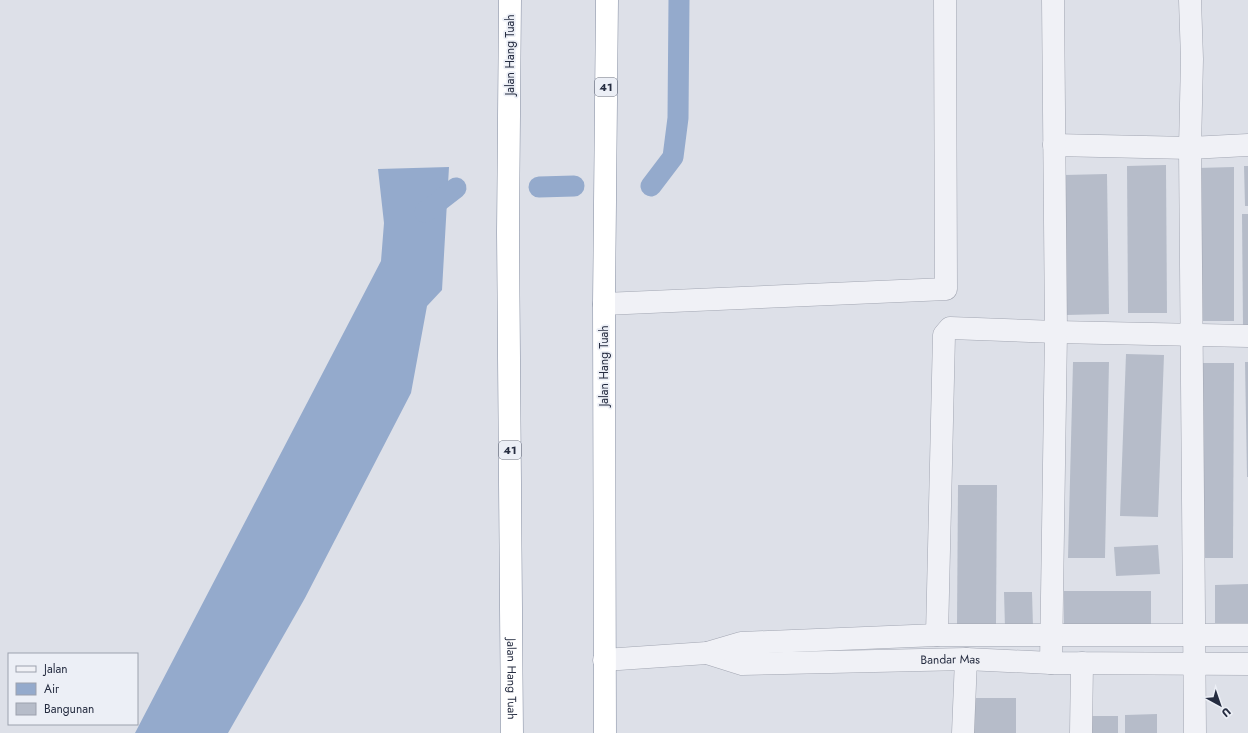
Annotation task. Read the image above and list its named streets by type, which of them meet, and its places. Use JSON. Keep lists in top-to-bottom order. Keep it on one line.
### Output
{"streets":{"highway":["Jalan Hang Tuah","41"],"street":["Bandar Mas"]},"crossings":[["Jalan Hang Tuah","Bandar Mas"]],"legend":["Jalan","Air","Bangunan"],"north":"bottom right"}
